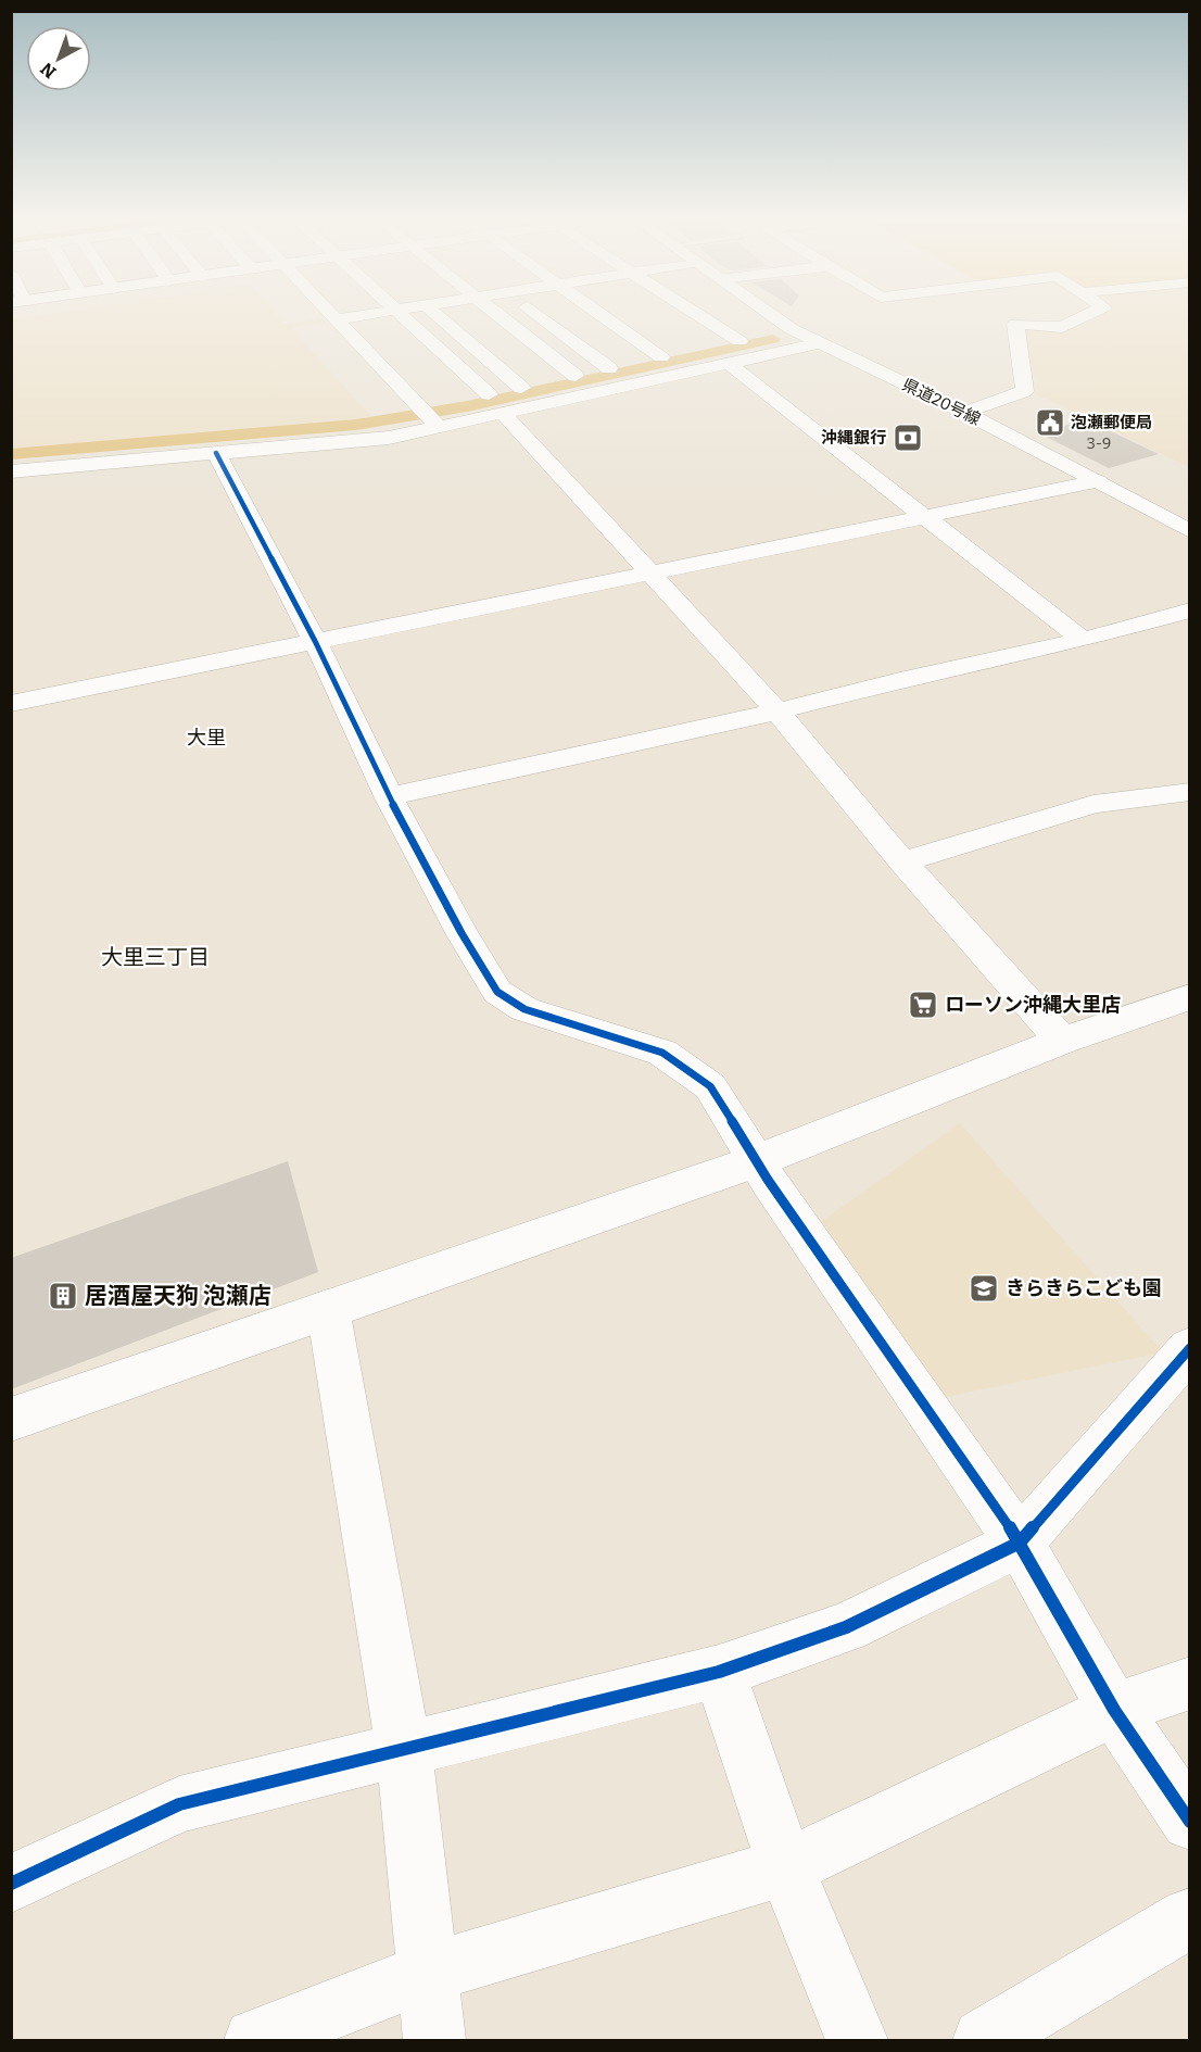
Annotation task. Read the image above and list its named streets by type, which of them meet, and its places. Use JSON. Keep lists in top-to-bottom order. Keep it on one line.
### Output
{"streets":{"street":["県道20号線"]},"districts":["大里","大里三丁目"],"places":{"public building":["泡瀬郵便局"],"bank":["沖縄銀行"],"supermarket":["ローソン沖縄大里店"],"school or university":["きらきらこども園"],"building":["居酒屋天狗 泡瀬店"]},"house_numbers":["3-9"],"north":"bottom left"}
